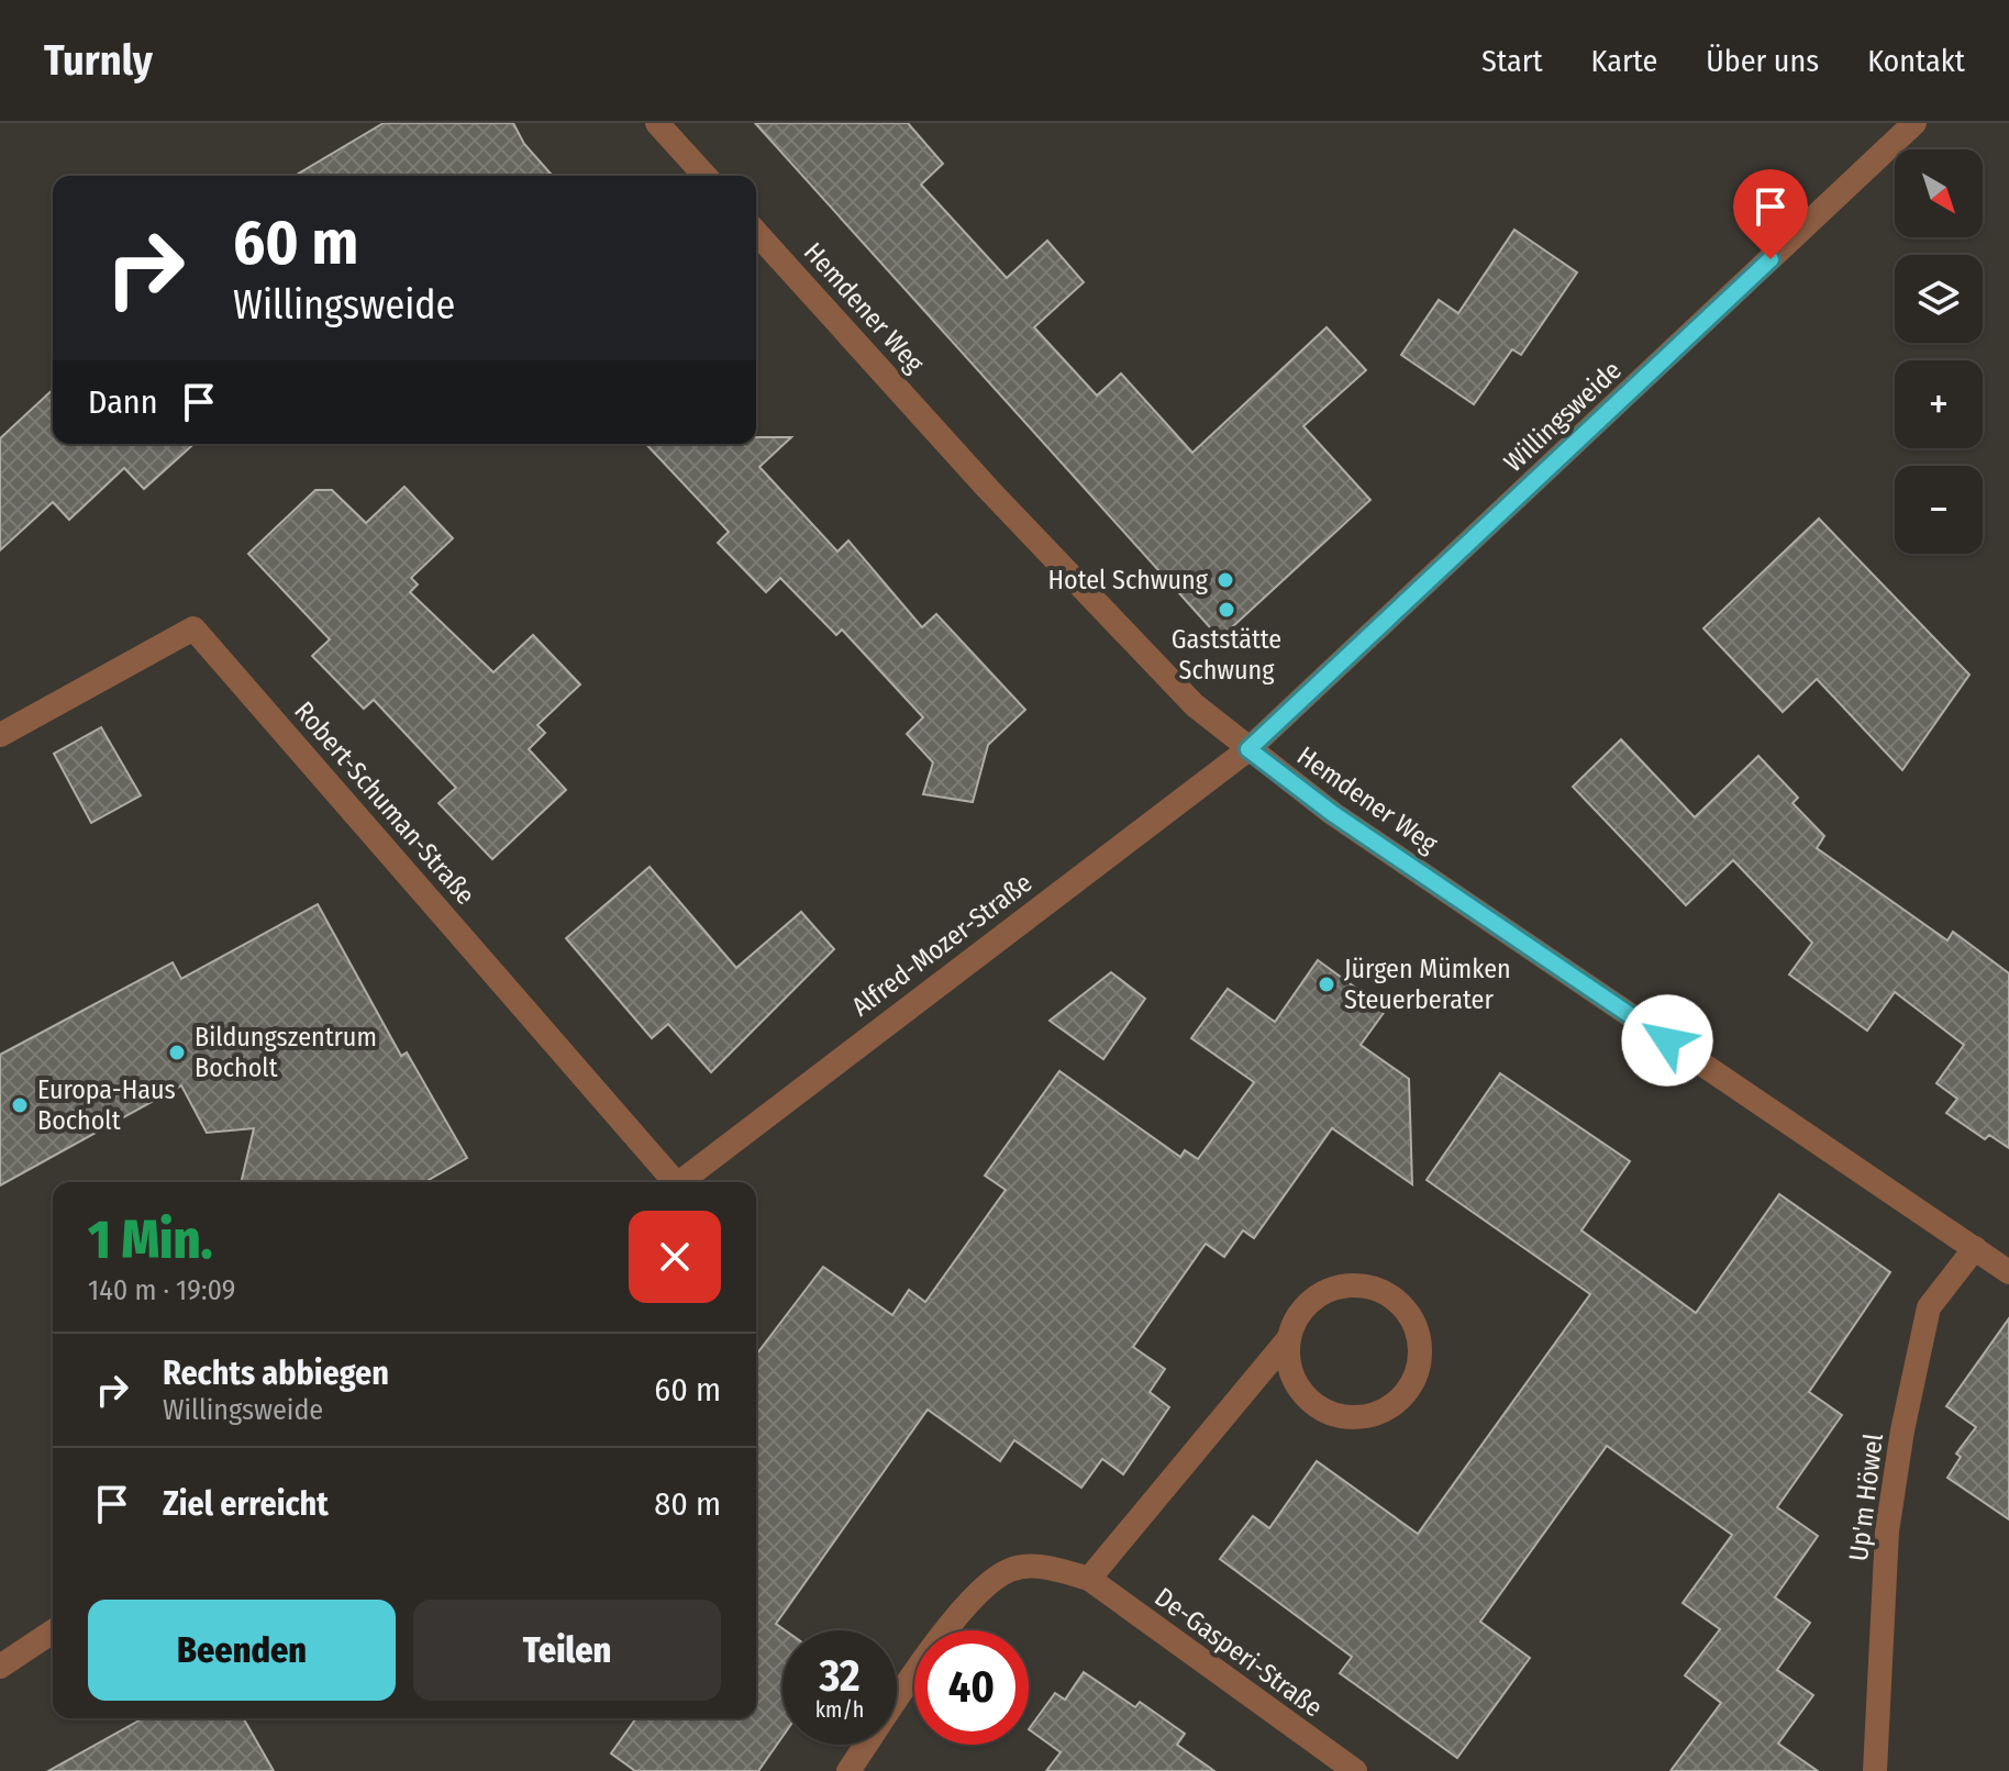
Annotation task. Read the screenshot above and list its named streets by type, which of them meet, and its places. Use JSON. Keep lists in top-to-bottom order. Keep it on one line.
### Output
{"streets":{"street":["Hemdener Weg","Willingsweide","Robert-Schuman-Straße","Alfred-Mozer-Straße","Up'm Höwel","De-Gasperi-Straße"]},"crossings":[["Hemdener Weg","Willingsweide"],["Hemdener Weg","Alfred-Mozer-Straße"],["Hemdener Weg","Up'm Höwel"],["Willingsweide","Alfred-Mozer-Straße"]],"places":["Hotel Schwung","Gaststätte Schwung","Jürgen Mümken Steuerberater","Bildungszentrum Bocholt","Europa-Haus Bocholt"],"north":"bottom right","page":{"header":"Turnly","nav":["Start","Karte","Über uns","Kontakt"],"map_buttons":["+","−"],"turn":["60 m","Willingsweide"],"then":"Dann","heading":["1 Min.","140 m · 19:09"],"list":[{"name":"Rechts abbiegen","note":"Willingsweide","value":"60 m"},{"name":"Ziel erreicht","value":"80 m"}],"buttons":["Beenden","Teilen"],"speed":"32 km/h","limit":"40"}}
